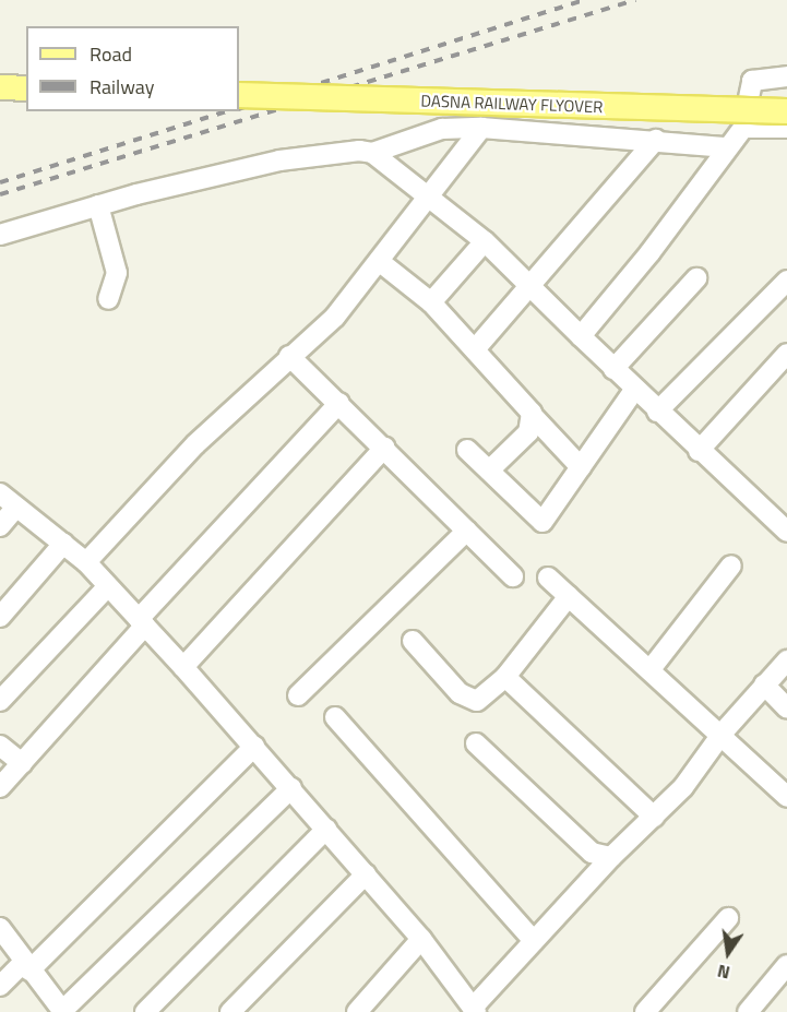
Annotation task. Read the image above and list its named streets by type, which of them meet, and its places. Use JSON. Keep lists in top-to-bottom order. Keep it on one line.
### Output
{"streets":{"main road":["DASNA RAILWAY FLYOVER"]},"legend":["Road","Railway"],"north":"bottom"}
